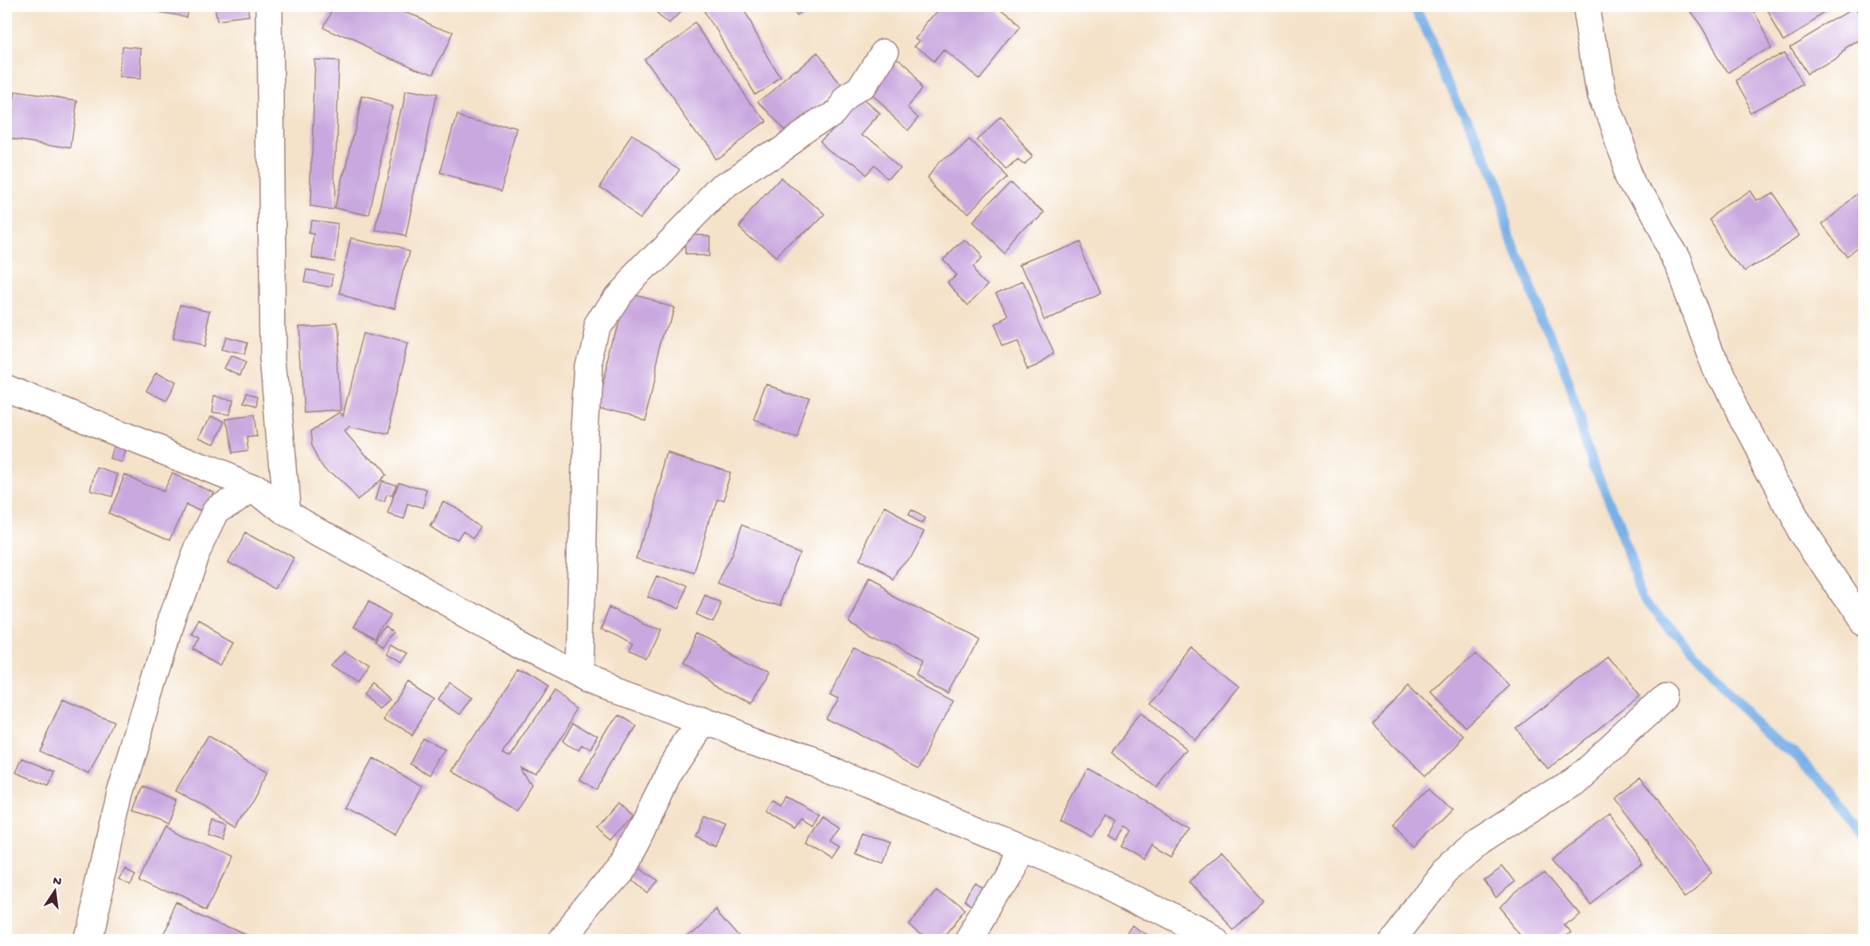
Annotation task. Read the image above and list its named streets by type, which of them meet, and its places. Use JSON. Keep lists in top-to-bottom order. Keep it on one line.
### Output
{"north":"top"}
